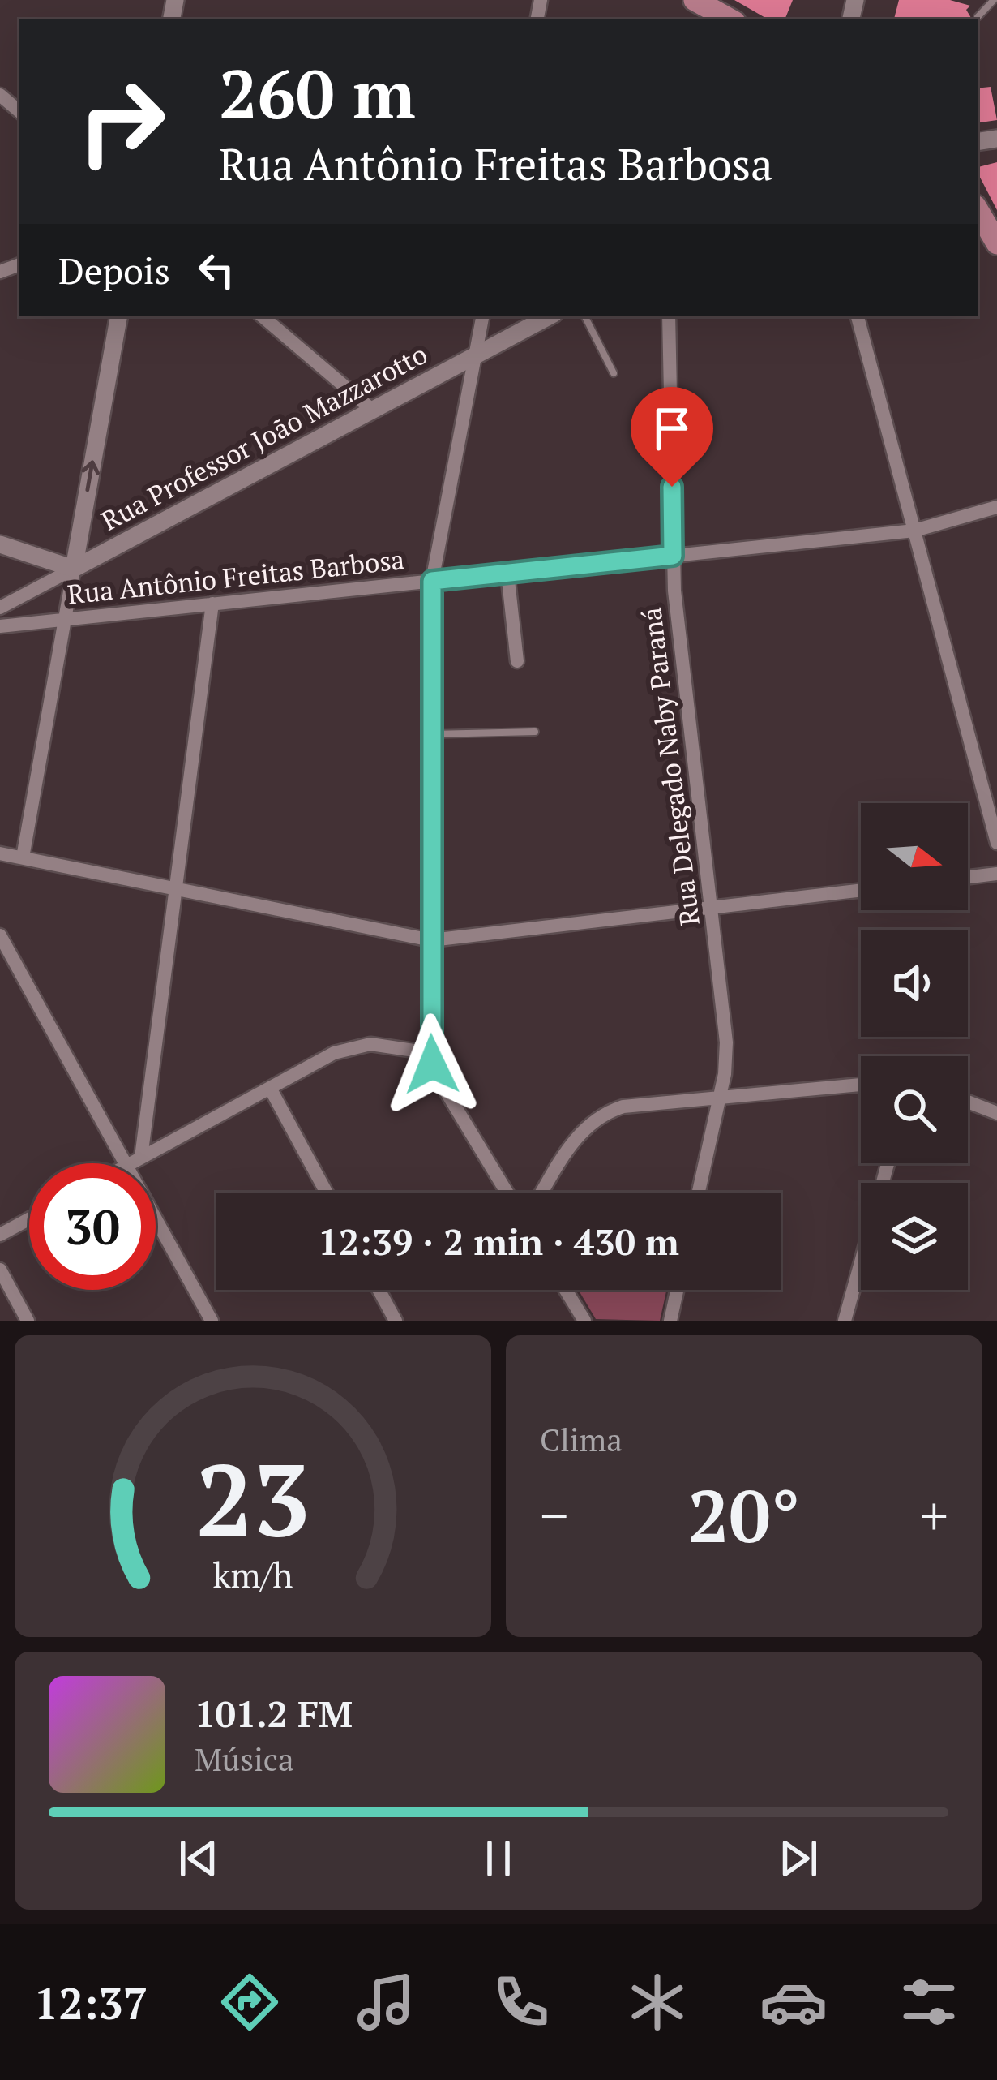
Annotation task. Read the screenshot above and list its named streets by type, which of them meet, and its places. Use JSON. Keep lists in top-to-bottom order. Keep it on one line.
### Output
{"streets":{"street":["Rua Professor João Mazzarotto","Rua Antônio Freitas Barbosa","Rua Delegado Naby Paraná"]},"crossings":[["Rua Antônio Freitas Barbosa","Rua Delegado Naby Paraná"]],"north":"right","page":{"turn":["260 m","Rua Antônio Freitas Barbosa"],"then":"Depois","limit":"30","trip":"12:39 · 2 min · 430 m","tile":"Clima","heat":["−","20°","+"],"song":["101.2 FM","Música"],"tabs":"12:37","gauge":["23","km/h"]}}
